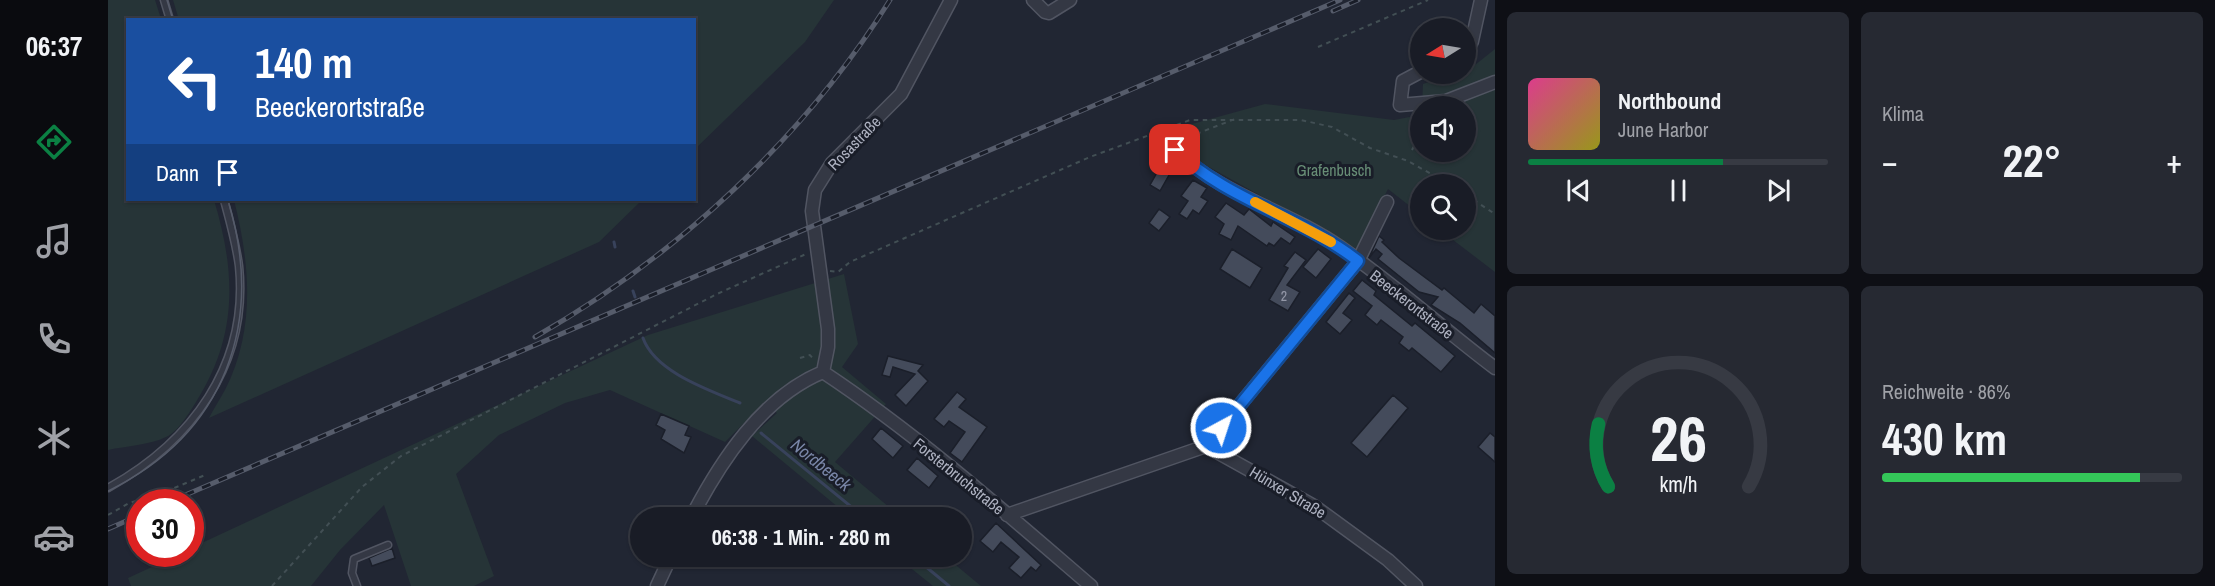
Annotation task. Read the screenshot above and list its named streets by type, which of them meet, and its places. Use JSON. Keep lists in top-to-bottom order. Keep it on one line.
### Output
{"streets":{"street":["Rosastraße","Beeckerortstraße","Forsterbruchstraße","Hünxer Straße"]},"crossings":[["Rosastraße","Forsterbruchstraße"]],"water":["Nordbeeck"],"parks":["Grafenbusch"],"house_numbers":["2"],"north":"left","page":{"tabs":"06:37","tile":["Klima",["Reichweite · 86%","430 km"]],"turn":["140 m","Beeckerortstraße"],"song":["Northbound","June Harbor"],"heat":["−","22°","+"],"then":"Dann","limit":"30","trip":"06:38 · 1 Min. · 280 m","gauge":["26","km/h"]}}
